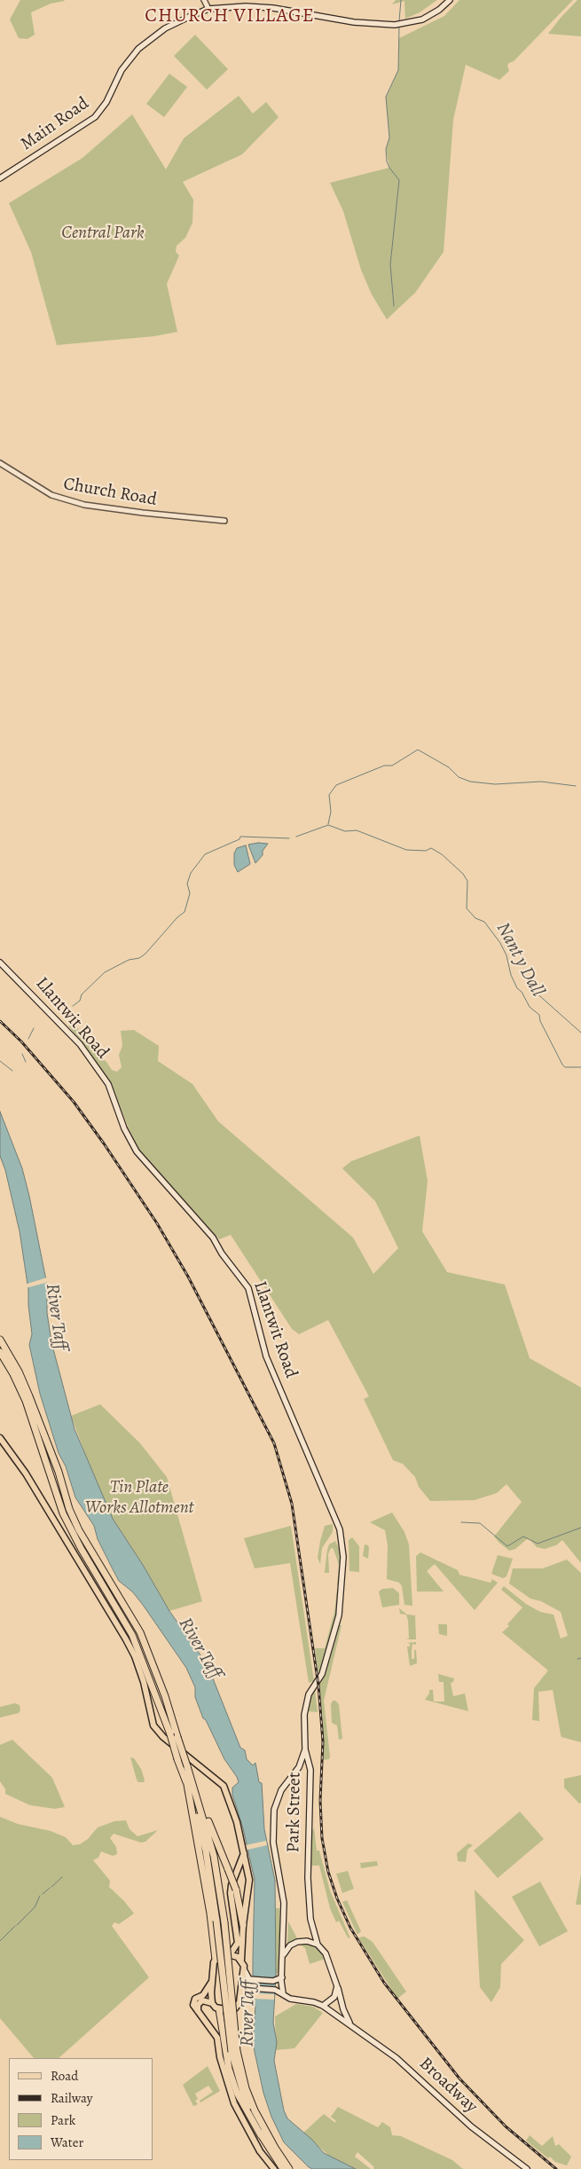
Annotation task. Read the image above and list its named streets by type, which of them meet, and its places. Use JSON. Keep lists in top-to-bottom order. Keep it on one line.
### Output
{"streets":{"main road":["Main Road","Llantwit Road","Park Street","Broadway"],"street":["Church Road"]},"crossings":[["Llantwit Road","Park Street"],["Park Street","Broadway"]],"districts":["CHURCH VILLAGE"],"water":["Nant y Dall","River Taff"],"parks":["Central Park","Tin Plate Works Allotment"],"legend":["Road","Railway","Park","Water"]}
